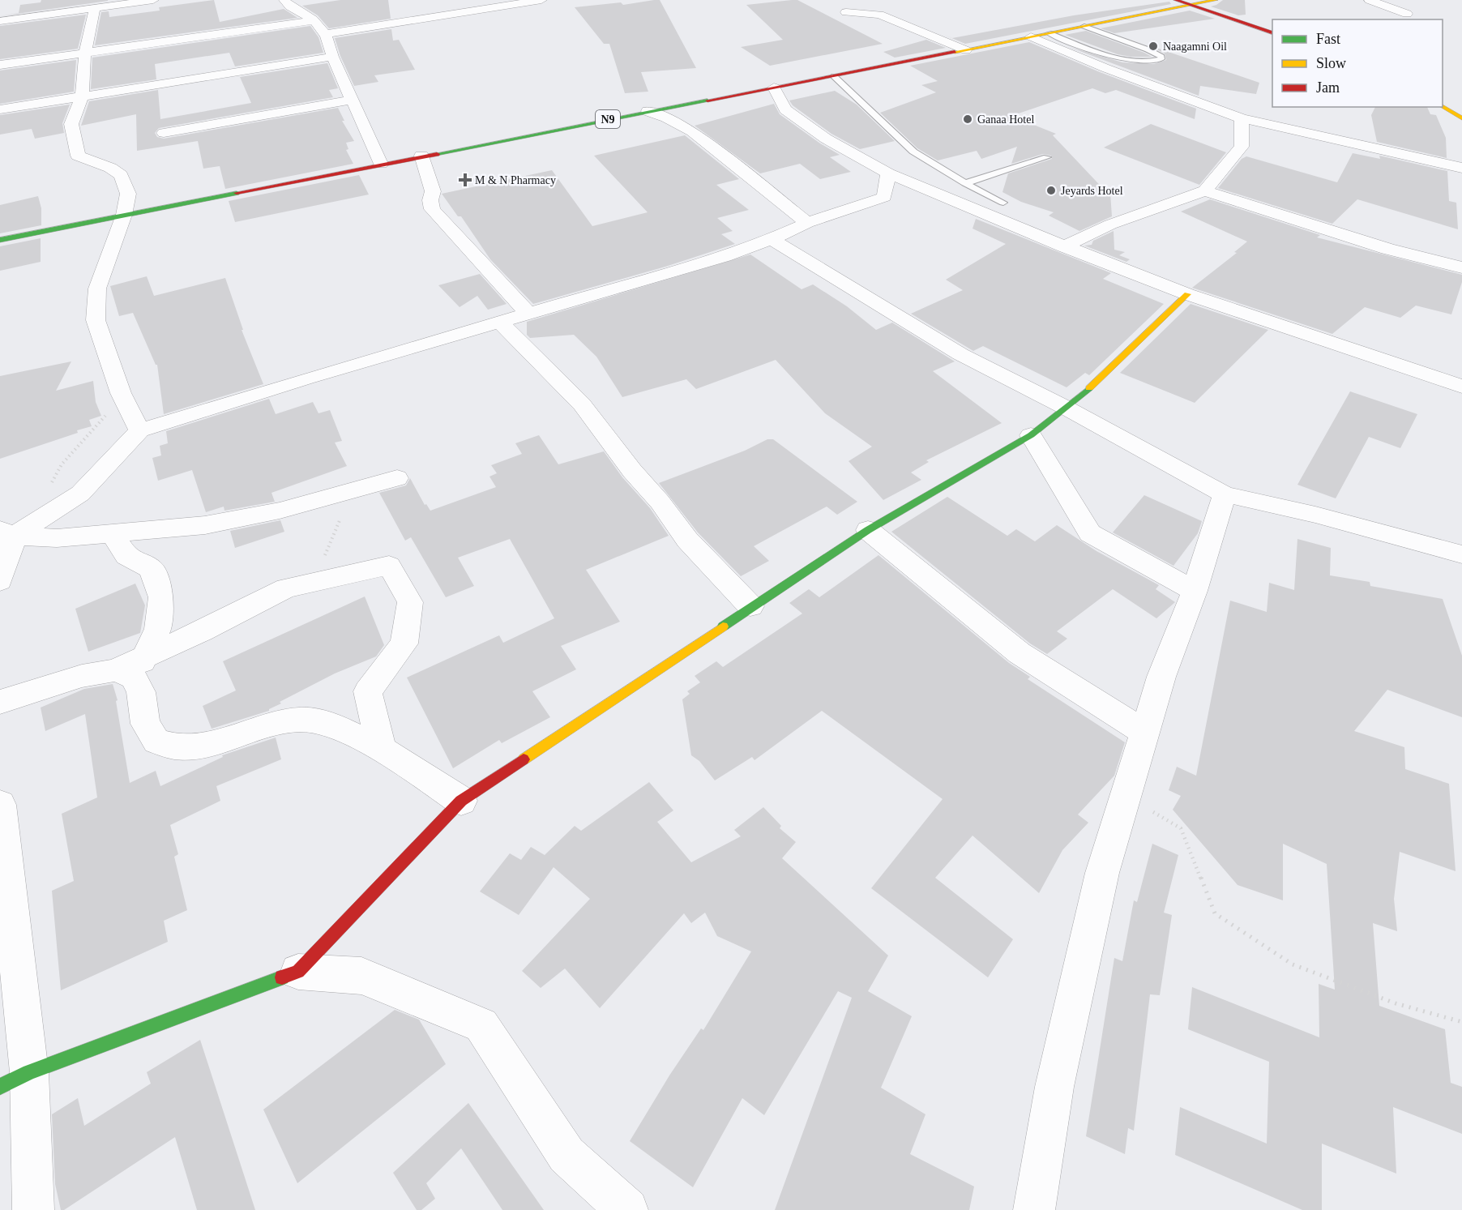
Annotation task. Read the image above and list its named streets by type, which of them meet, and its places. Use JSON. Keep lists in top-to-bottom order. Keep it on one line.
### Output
{"streets":{"main road":["N9"]},"places":{"other":["Naagamni Oil","Ganaa Hotel","Jeyards Hotel"],"health":["M & N Pharmacy"]},"legend":["Fast","Slow","Jam"]}
